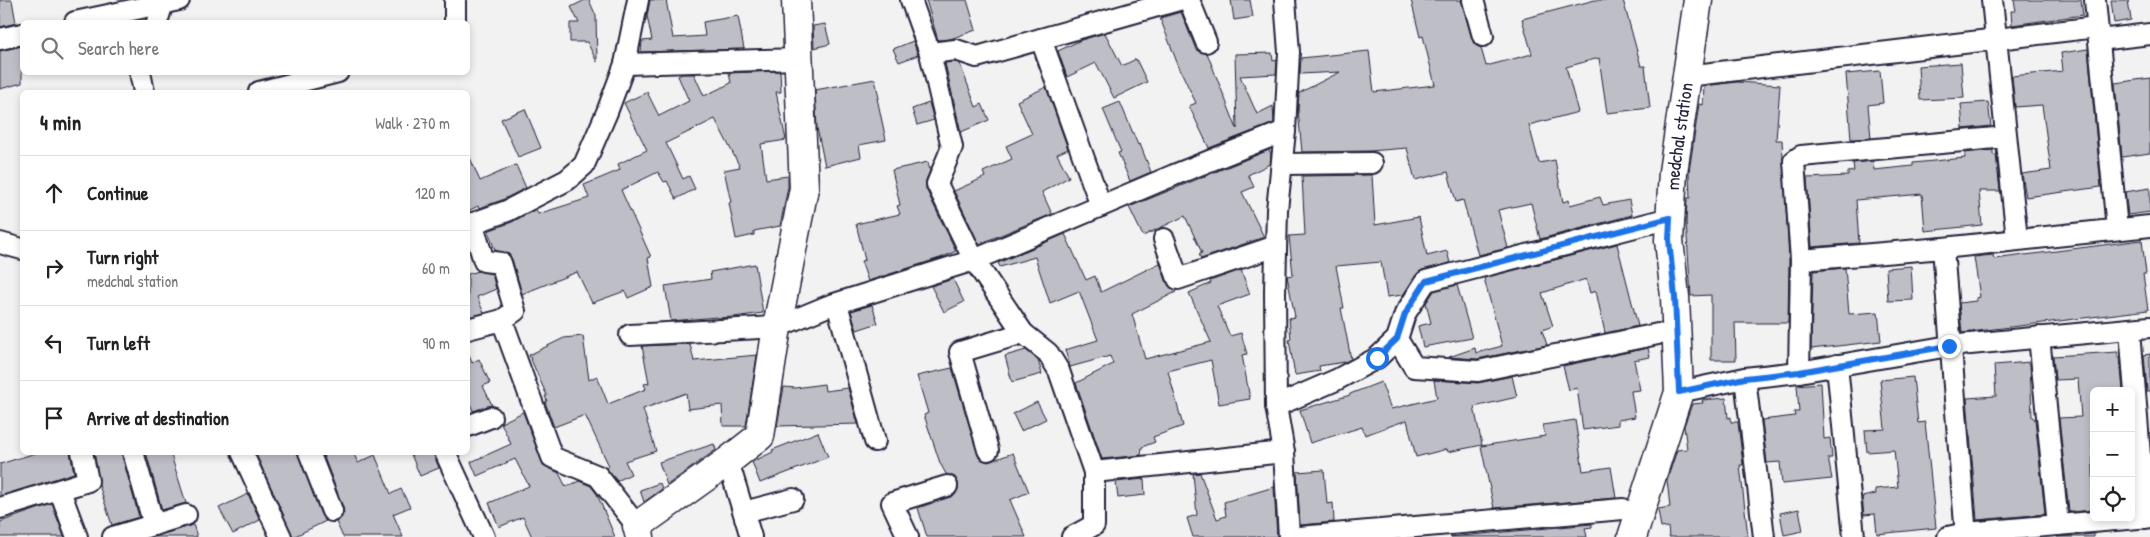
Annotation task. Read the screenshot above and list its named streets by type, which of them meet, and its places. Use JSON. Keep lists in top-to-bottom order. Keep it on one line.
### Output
{"streets":{"street":["medchal station"]},"page":{"search":"Search here","heading":["4 min","Walk · 270 m"],"list":[["Continue","120 m"],["Turn right","medchal station","60 m"],["Turn left","90 m"],"Arrive at destination"],"map_buttons":["+","−"]}}
